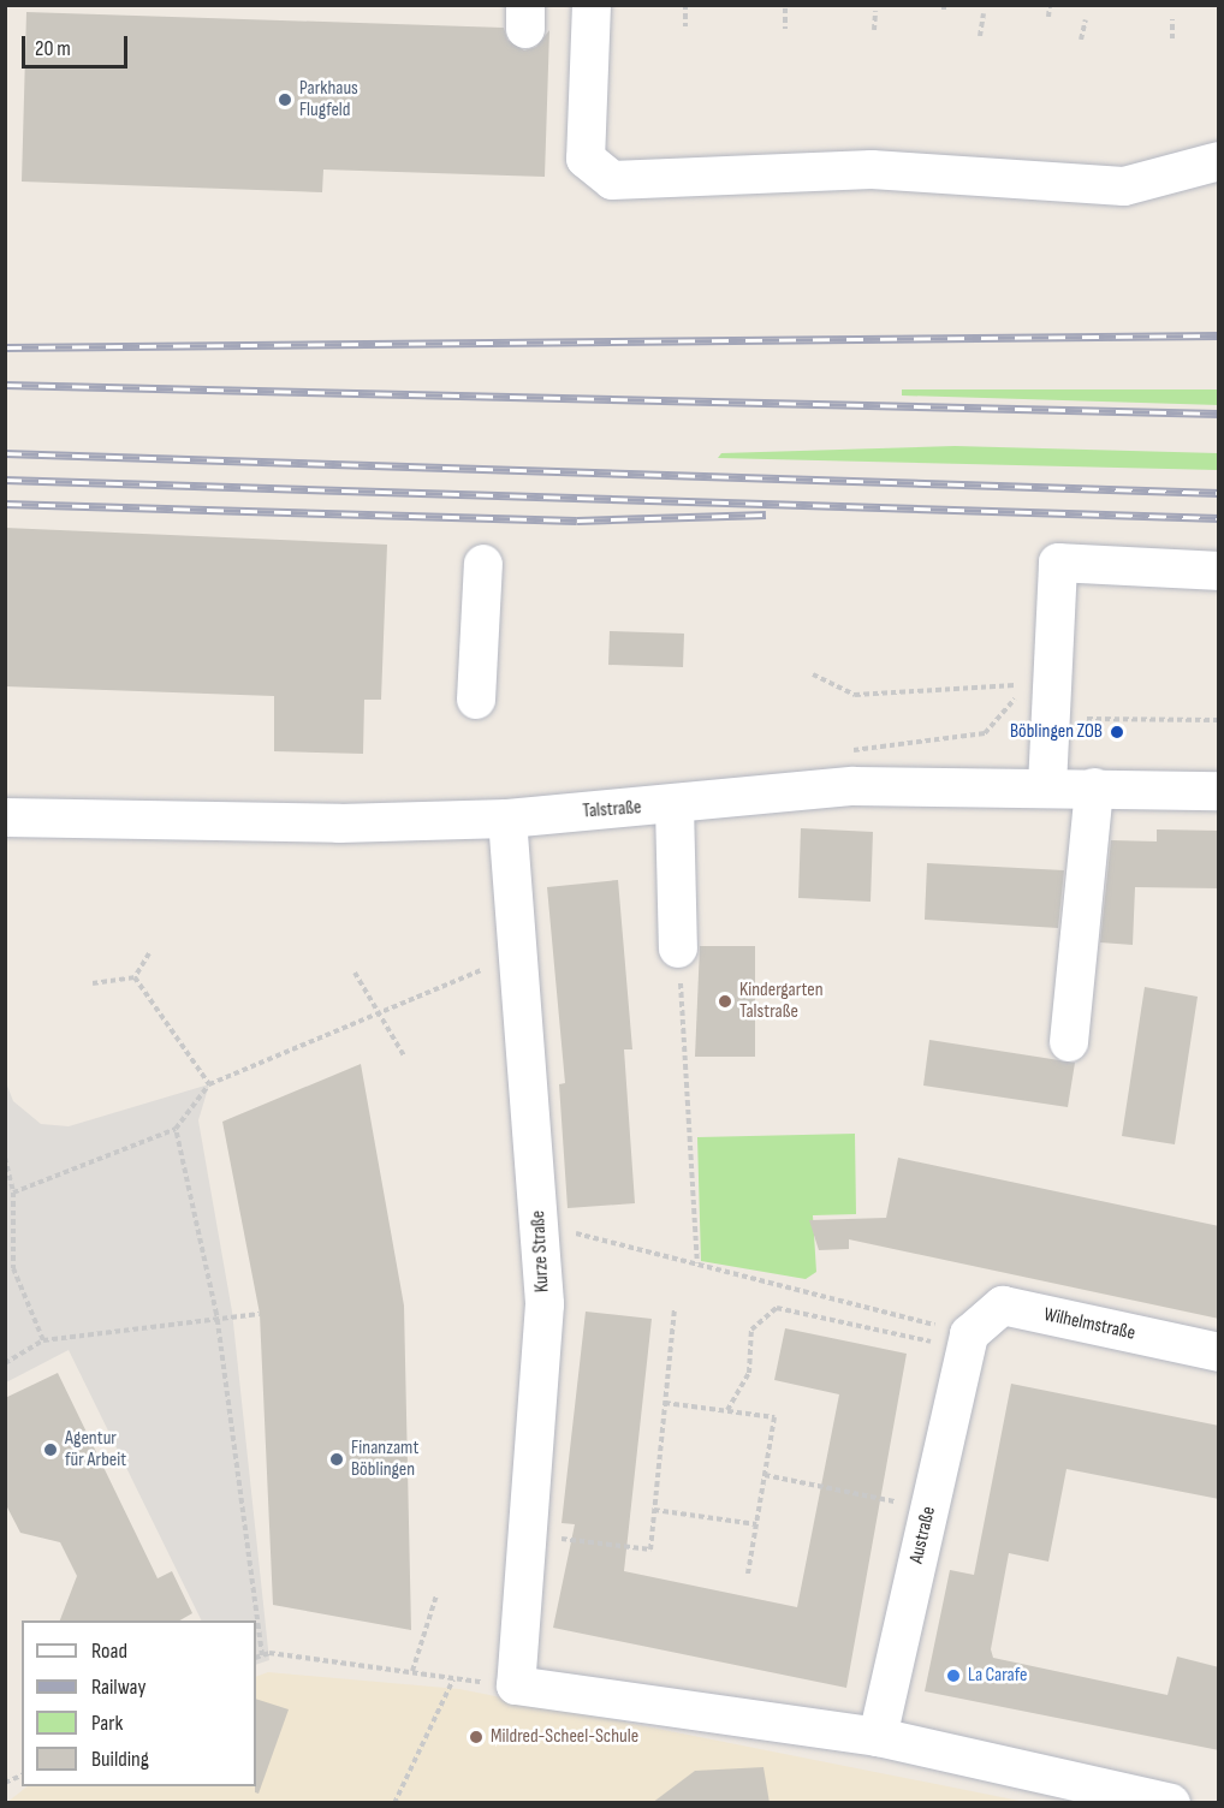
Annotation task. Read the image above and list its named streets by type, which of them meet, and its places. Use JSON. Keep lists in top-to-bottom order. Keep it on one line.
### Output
{"streets":{"street":["Talstraße","Kurze Straße","Wilhelmstraße","Austraße"]},"crossings":[["Talstraße","Kurze Straße"],["Wilhelmstraße","Austraße"]],"places":["Parkhaus Flugfeld","Böblingen ZOB","Kindergarten Talstraße","Agentur für Arbeit","Finanzamt Böblingen","La Carafe","Mildred-Scheel-Schule"],"legend":["Road","Railway","Park","Building"],"scale_bar":"20 m"}
